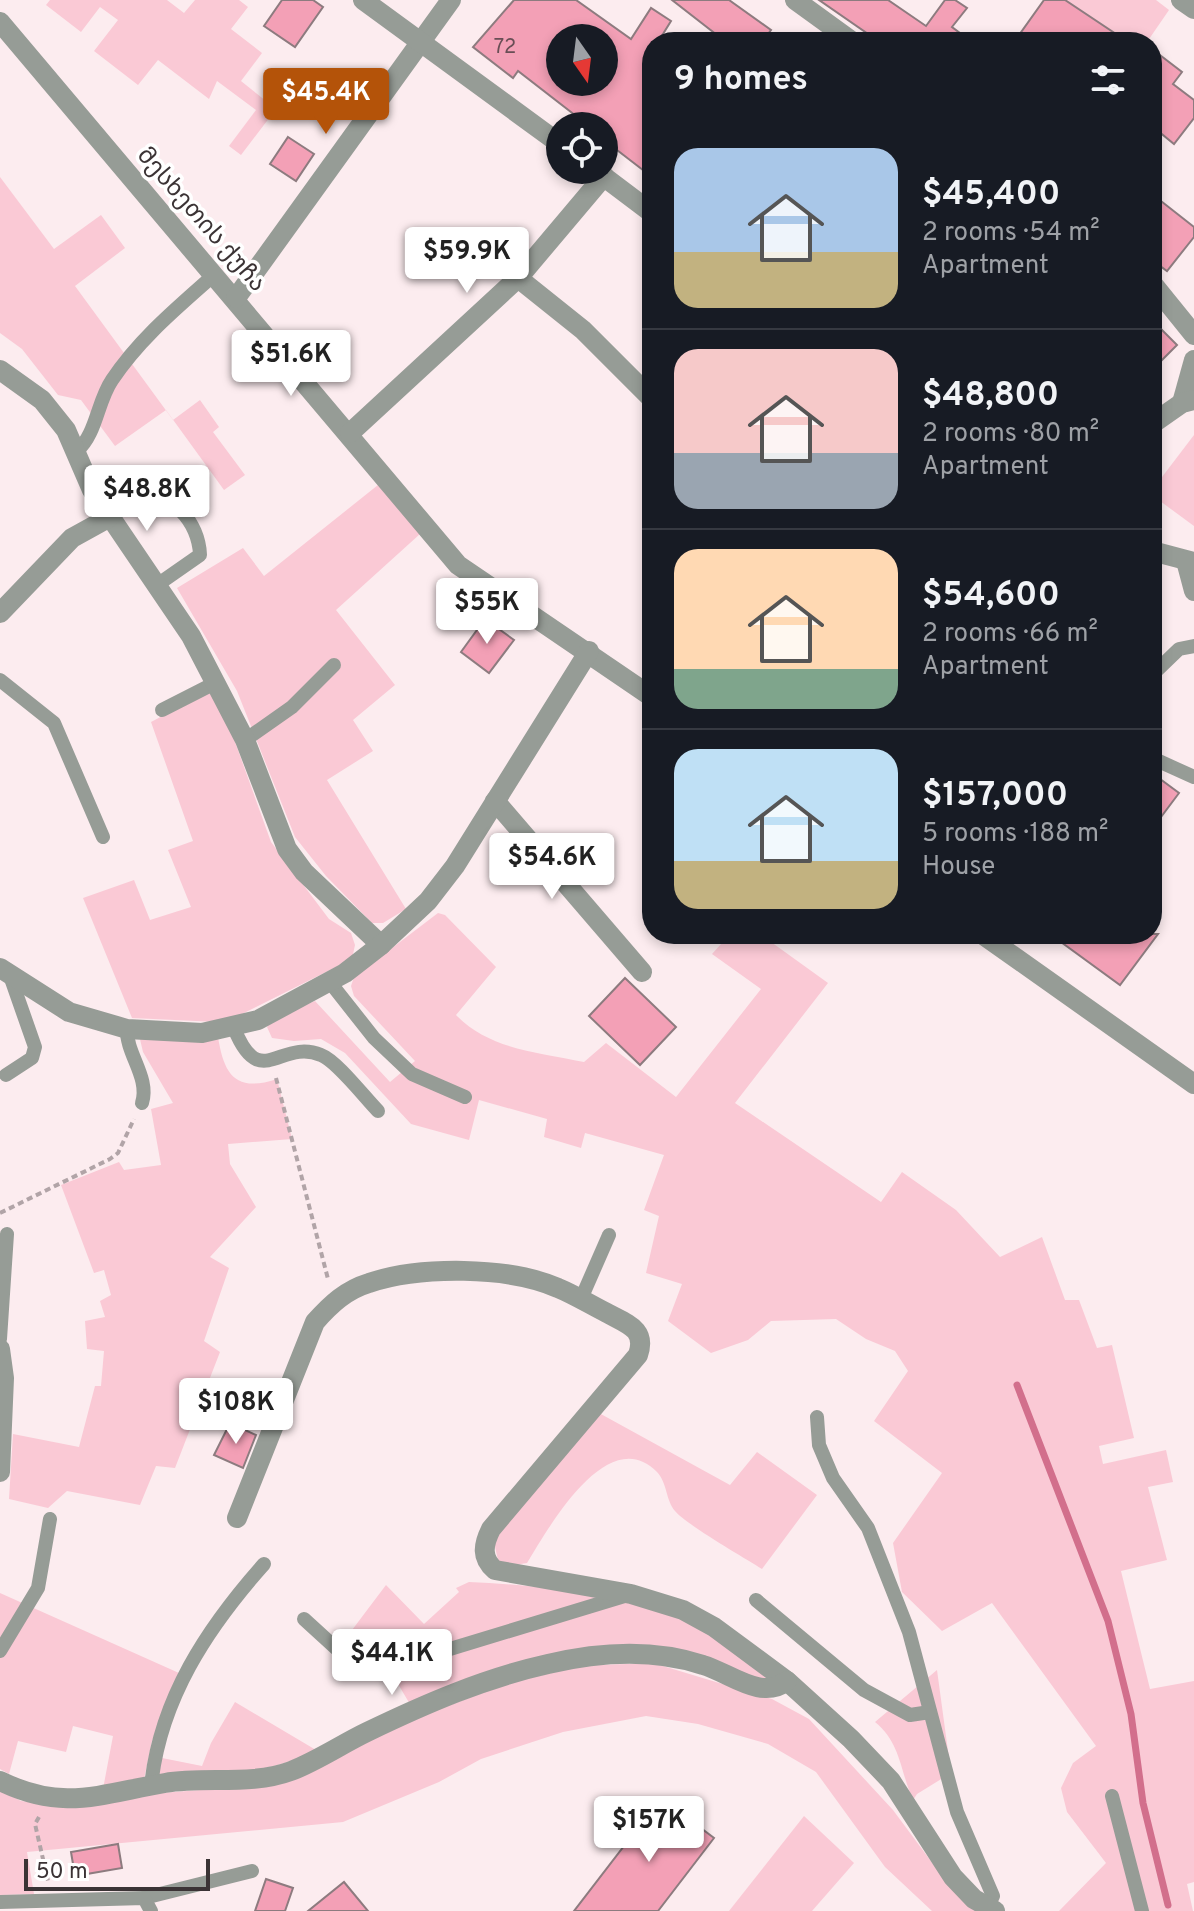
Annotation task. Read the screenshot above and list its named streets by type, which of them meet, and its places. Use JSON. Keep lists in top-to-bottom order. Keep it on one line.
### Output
{"streets":{"street":["მესხეთის ქუჩა"]},"house_numbers":["72"],"scale_bar":"50 m","north":"bottom","page":{"heading":"9 homes","price":["$45.4K","$59.9K","$51.6K","$48.8K","$55K","$54.6K","$108K","$44.1K","$157K"],"list":[{"name":"$45,400","note":"2 rooms · 54 m² · Apartment"},{"name":"$48,800","note":"2 rooms · 80 m² · Apartment"},{"name":"$54,600","note":"2 rooms · 66 m² · Apartment"},{"name":"$157,000","note":"5 rooms · 188 m² · House"}],"scale":"50 m"}}
